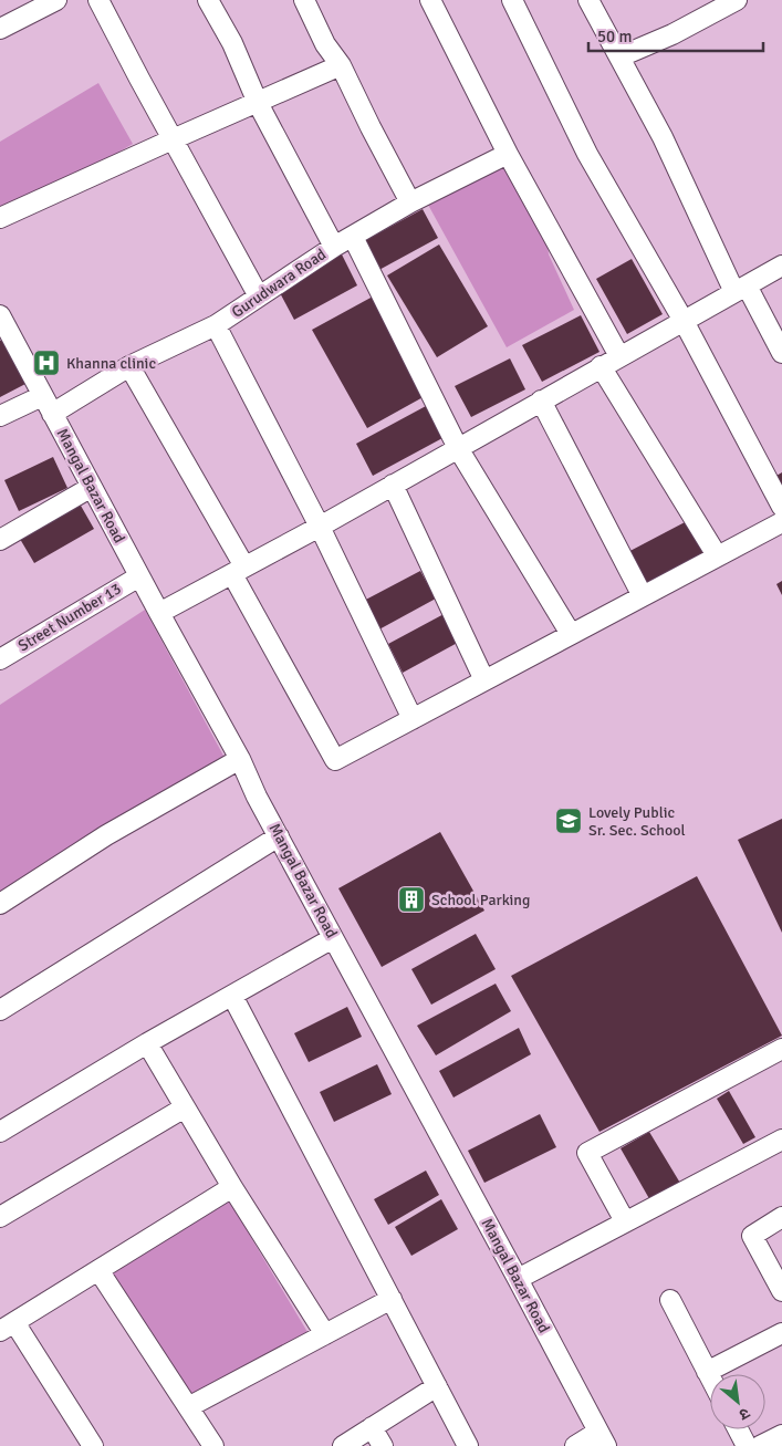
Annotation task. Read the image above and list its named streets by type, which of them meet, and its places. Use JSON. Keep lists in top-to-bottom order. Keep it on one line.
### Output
{"streets":{"street":["Gurudwara Road","Mangal Bazar Road","Street Number 13"]},"crossings":[["Gurudwara Road","Mangal Bazar Road"],["Mangal Bazar Road","Street Number 13"]],"places":{"hospital":["Khanna clinic"],"school or university":["Lovely Public Sr. Sec. School"],"building":["School Parking"]},"scale_bar":"50 m","north":"bottom right"}
